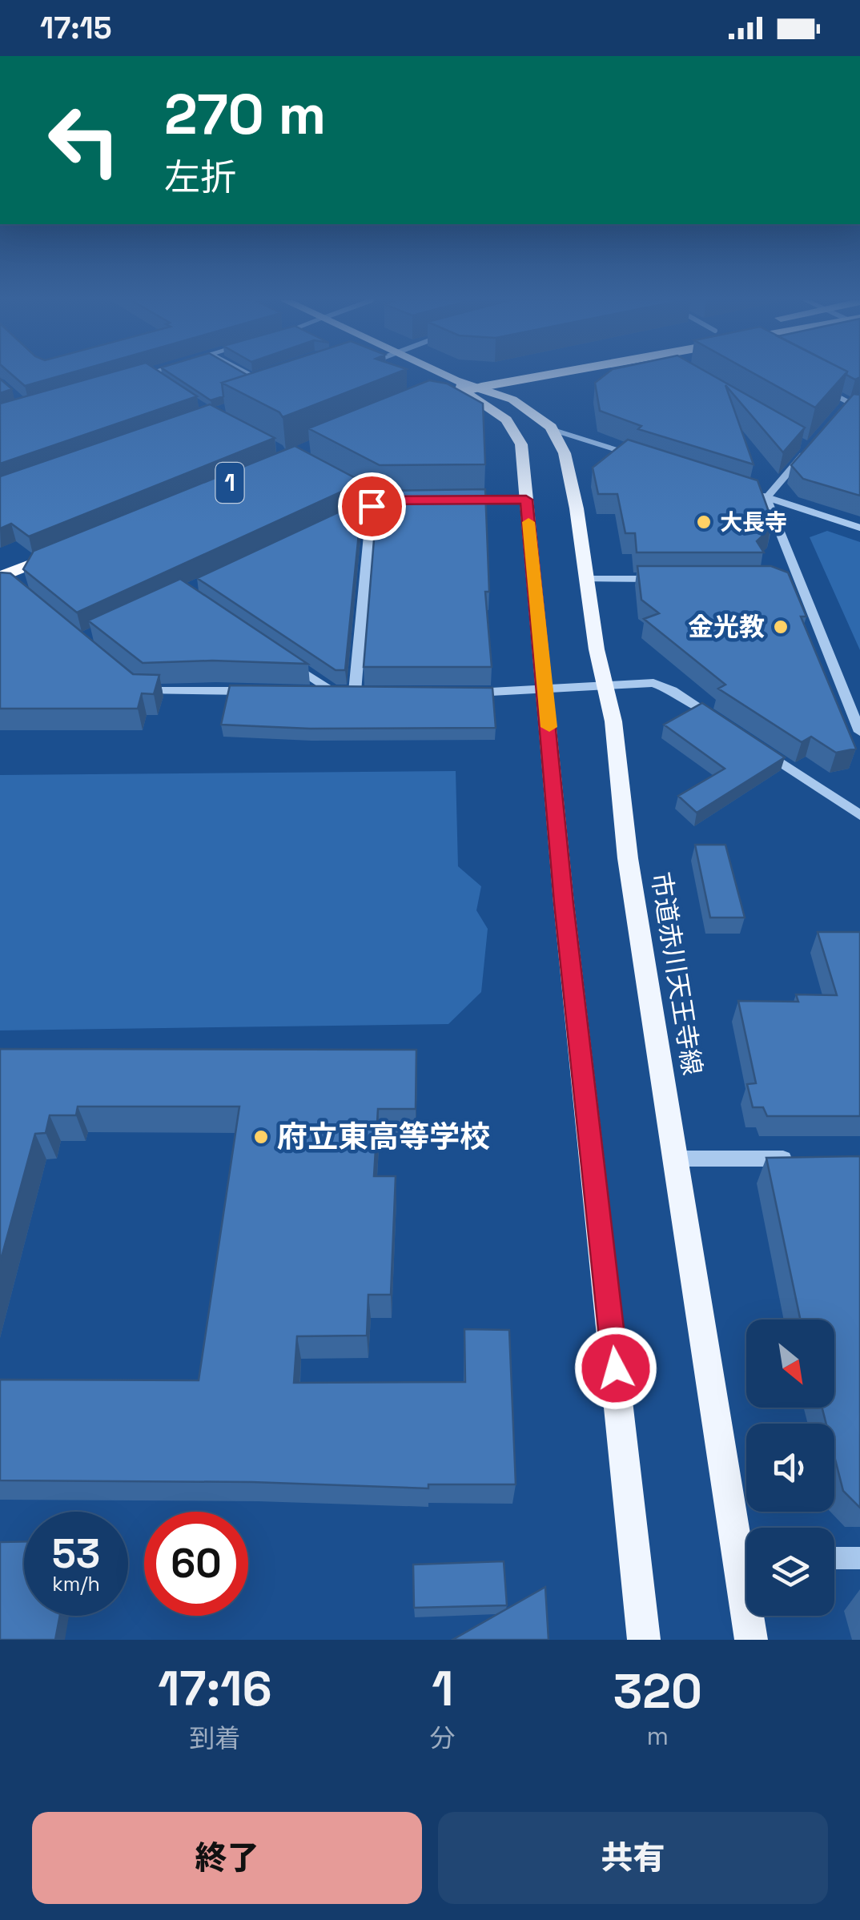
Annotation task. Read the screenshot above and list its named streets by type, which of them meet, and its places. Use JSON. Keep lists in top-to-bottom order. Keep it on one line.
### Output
{"streets":{"main road":["市道赤川天王寺線"]},"places":["大長寺","金光教","府立東高等学校"],"north":"bottom right","page":{"status":"17:15","turn":["270 m","左折"],"speed":"53 km/h","limit":"60","eta":["17:16","到着","1","分","320","m"],"buttons":["終了","共有"]}}
